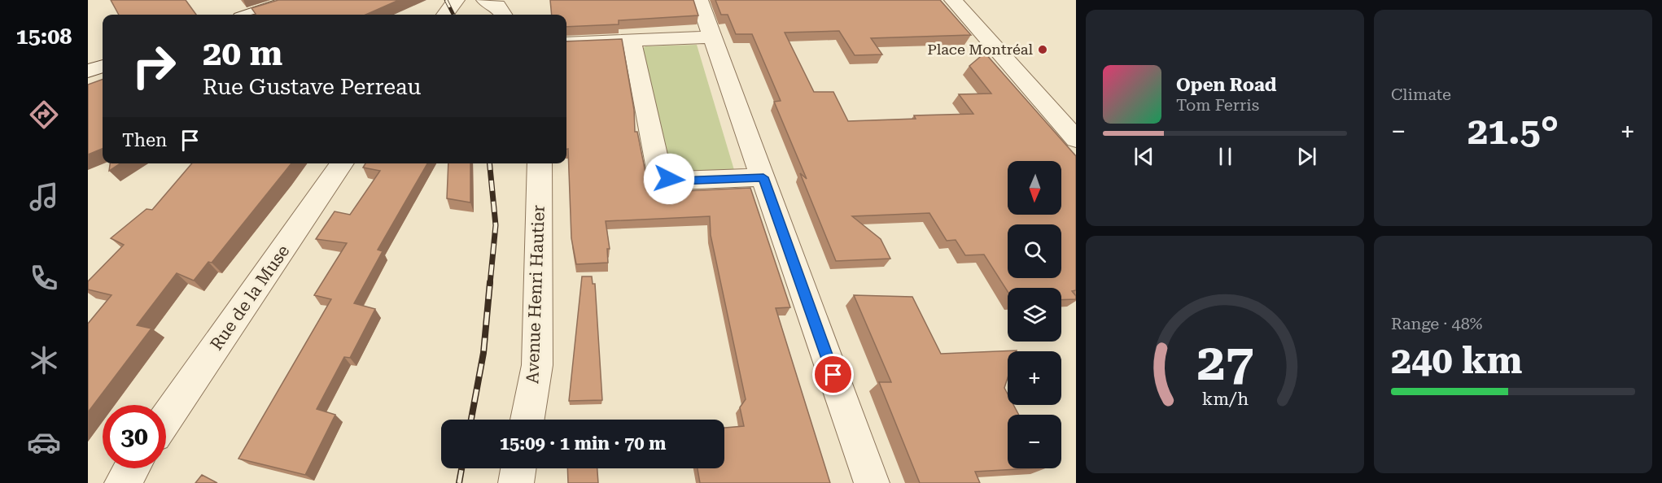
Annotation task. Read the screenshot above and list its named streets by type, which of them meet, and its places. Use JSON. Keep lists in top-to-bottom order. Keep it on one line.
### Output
{"streets":{"street":["Avenue Henri Hautier","Rue de la Muse"]},"places":["Place Montréal"],"north":"bottom","page":{"tabs":"15:08","tile":["Climate",["Range · 48%","240 km"]],"turn":["20 m","Rue Gustave Perreau"],"song":["Open Road","Tom Ferris"],"heat":["−","21.5°","+"],"then":"Then","map_buttons":["+","−"],"limit":"30","trip":"15:09 · 1 min · 70 m","gauge":["27","km/h"]}}
